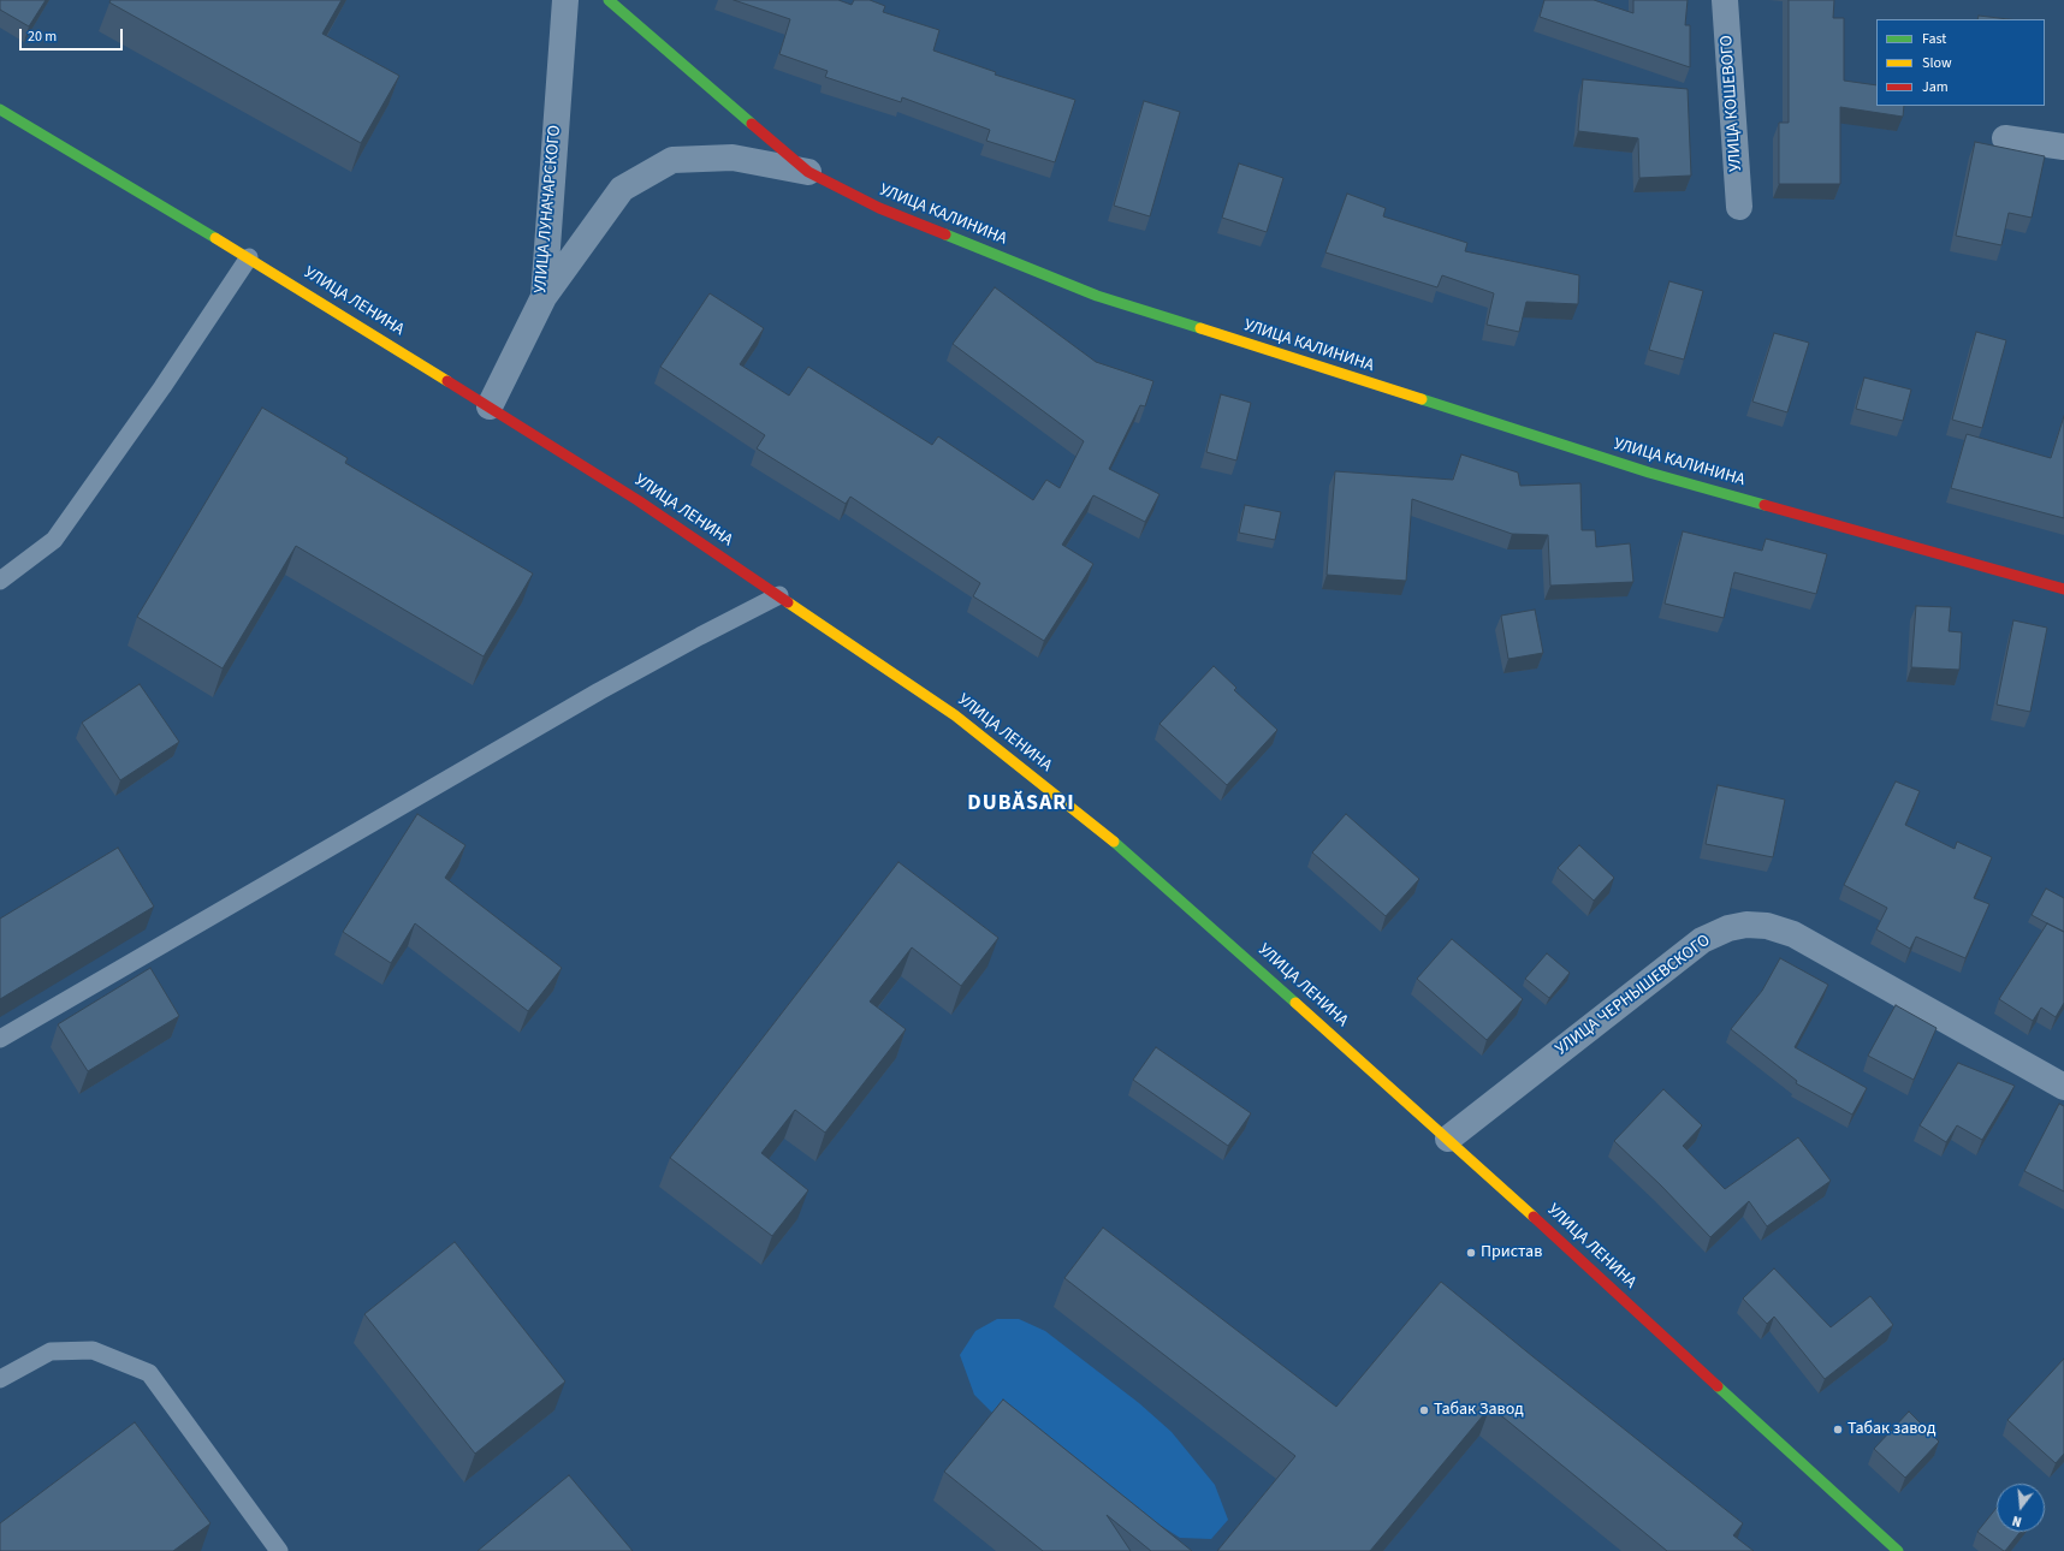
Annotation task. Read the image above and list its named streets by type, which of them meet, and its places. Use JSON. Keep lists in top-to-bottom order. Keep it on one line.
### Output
{"streets":{"street":["УЛИЦА КОШЕВОГО","УЛИЦА ЛУНАЧАРСКОГО","УЛИЦА КАЛИНИНА","УЛИЦА ЛЕНИНА","УЛИЦА ЧЕРНЫШЕВСКОГО"]},"crossings":[["УЛИЦА ЛУНАЧАРСКОГО","УЛИЦА ЛЕНИНА"],["УЛИЦА ЛЕНИНА","УЛИЦА ЧЕРНЫШЕВСКОГО"]],"districts":["DUBĂSARI"],"places":["Пристав","Табак Завод","Табак завод"],"legend":["Fast","Slow","Jam"],"scale_bar":"20 m","north":"bottom"}
